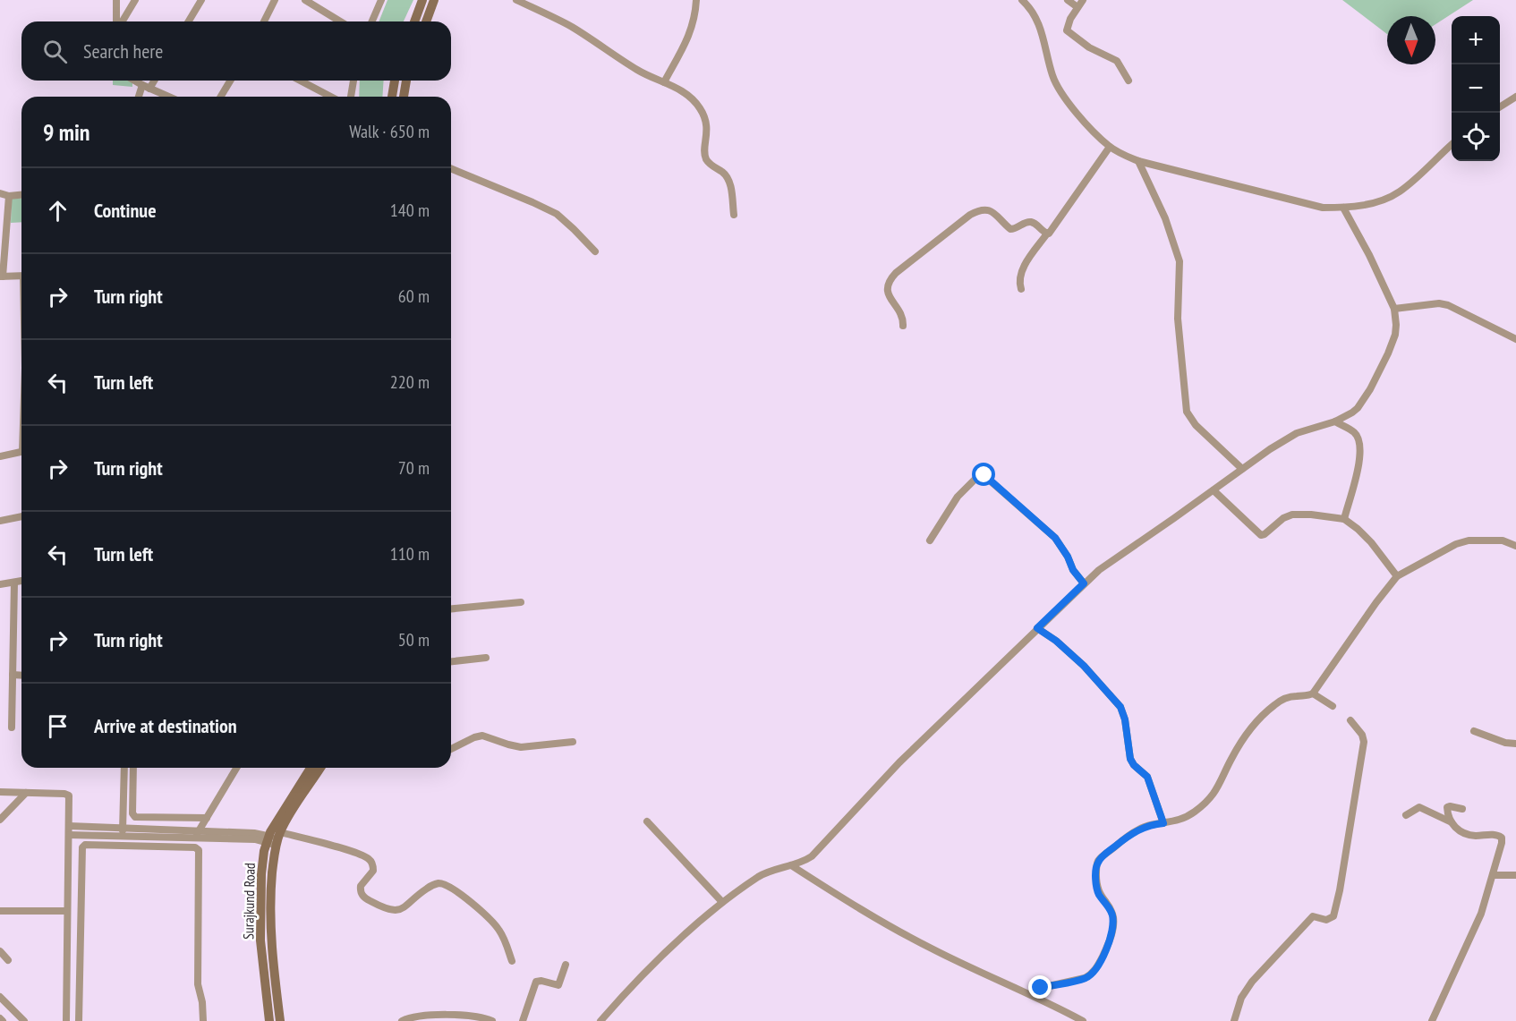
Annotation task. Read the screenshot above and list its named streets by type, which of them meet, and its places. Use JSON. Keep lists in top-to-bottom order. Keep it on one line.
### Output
{"streets":{"main road":["Surajkund Road"]},"north":"bottom","page":{"map_buttons":["+","−"],"search":"Search here","heading":["9 min","Walk · 650 m"],"list":[["Continue","140 m"],["Turn right","60 m"],["Turn left","220 m"],["Turn right","70 m"],["Turn left","110 m"],["Turn right","50 m"],"Arrive at destination"]}}
